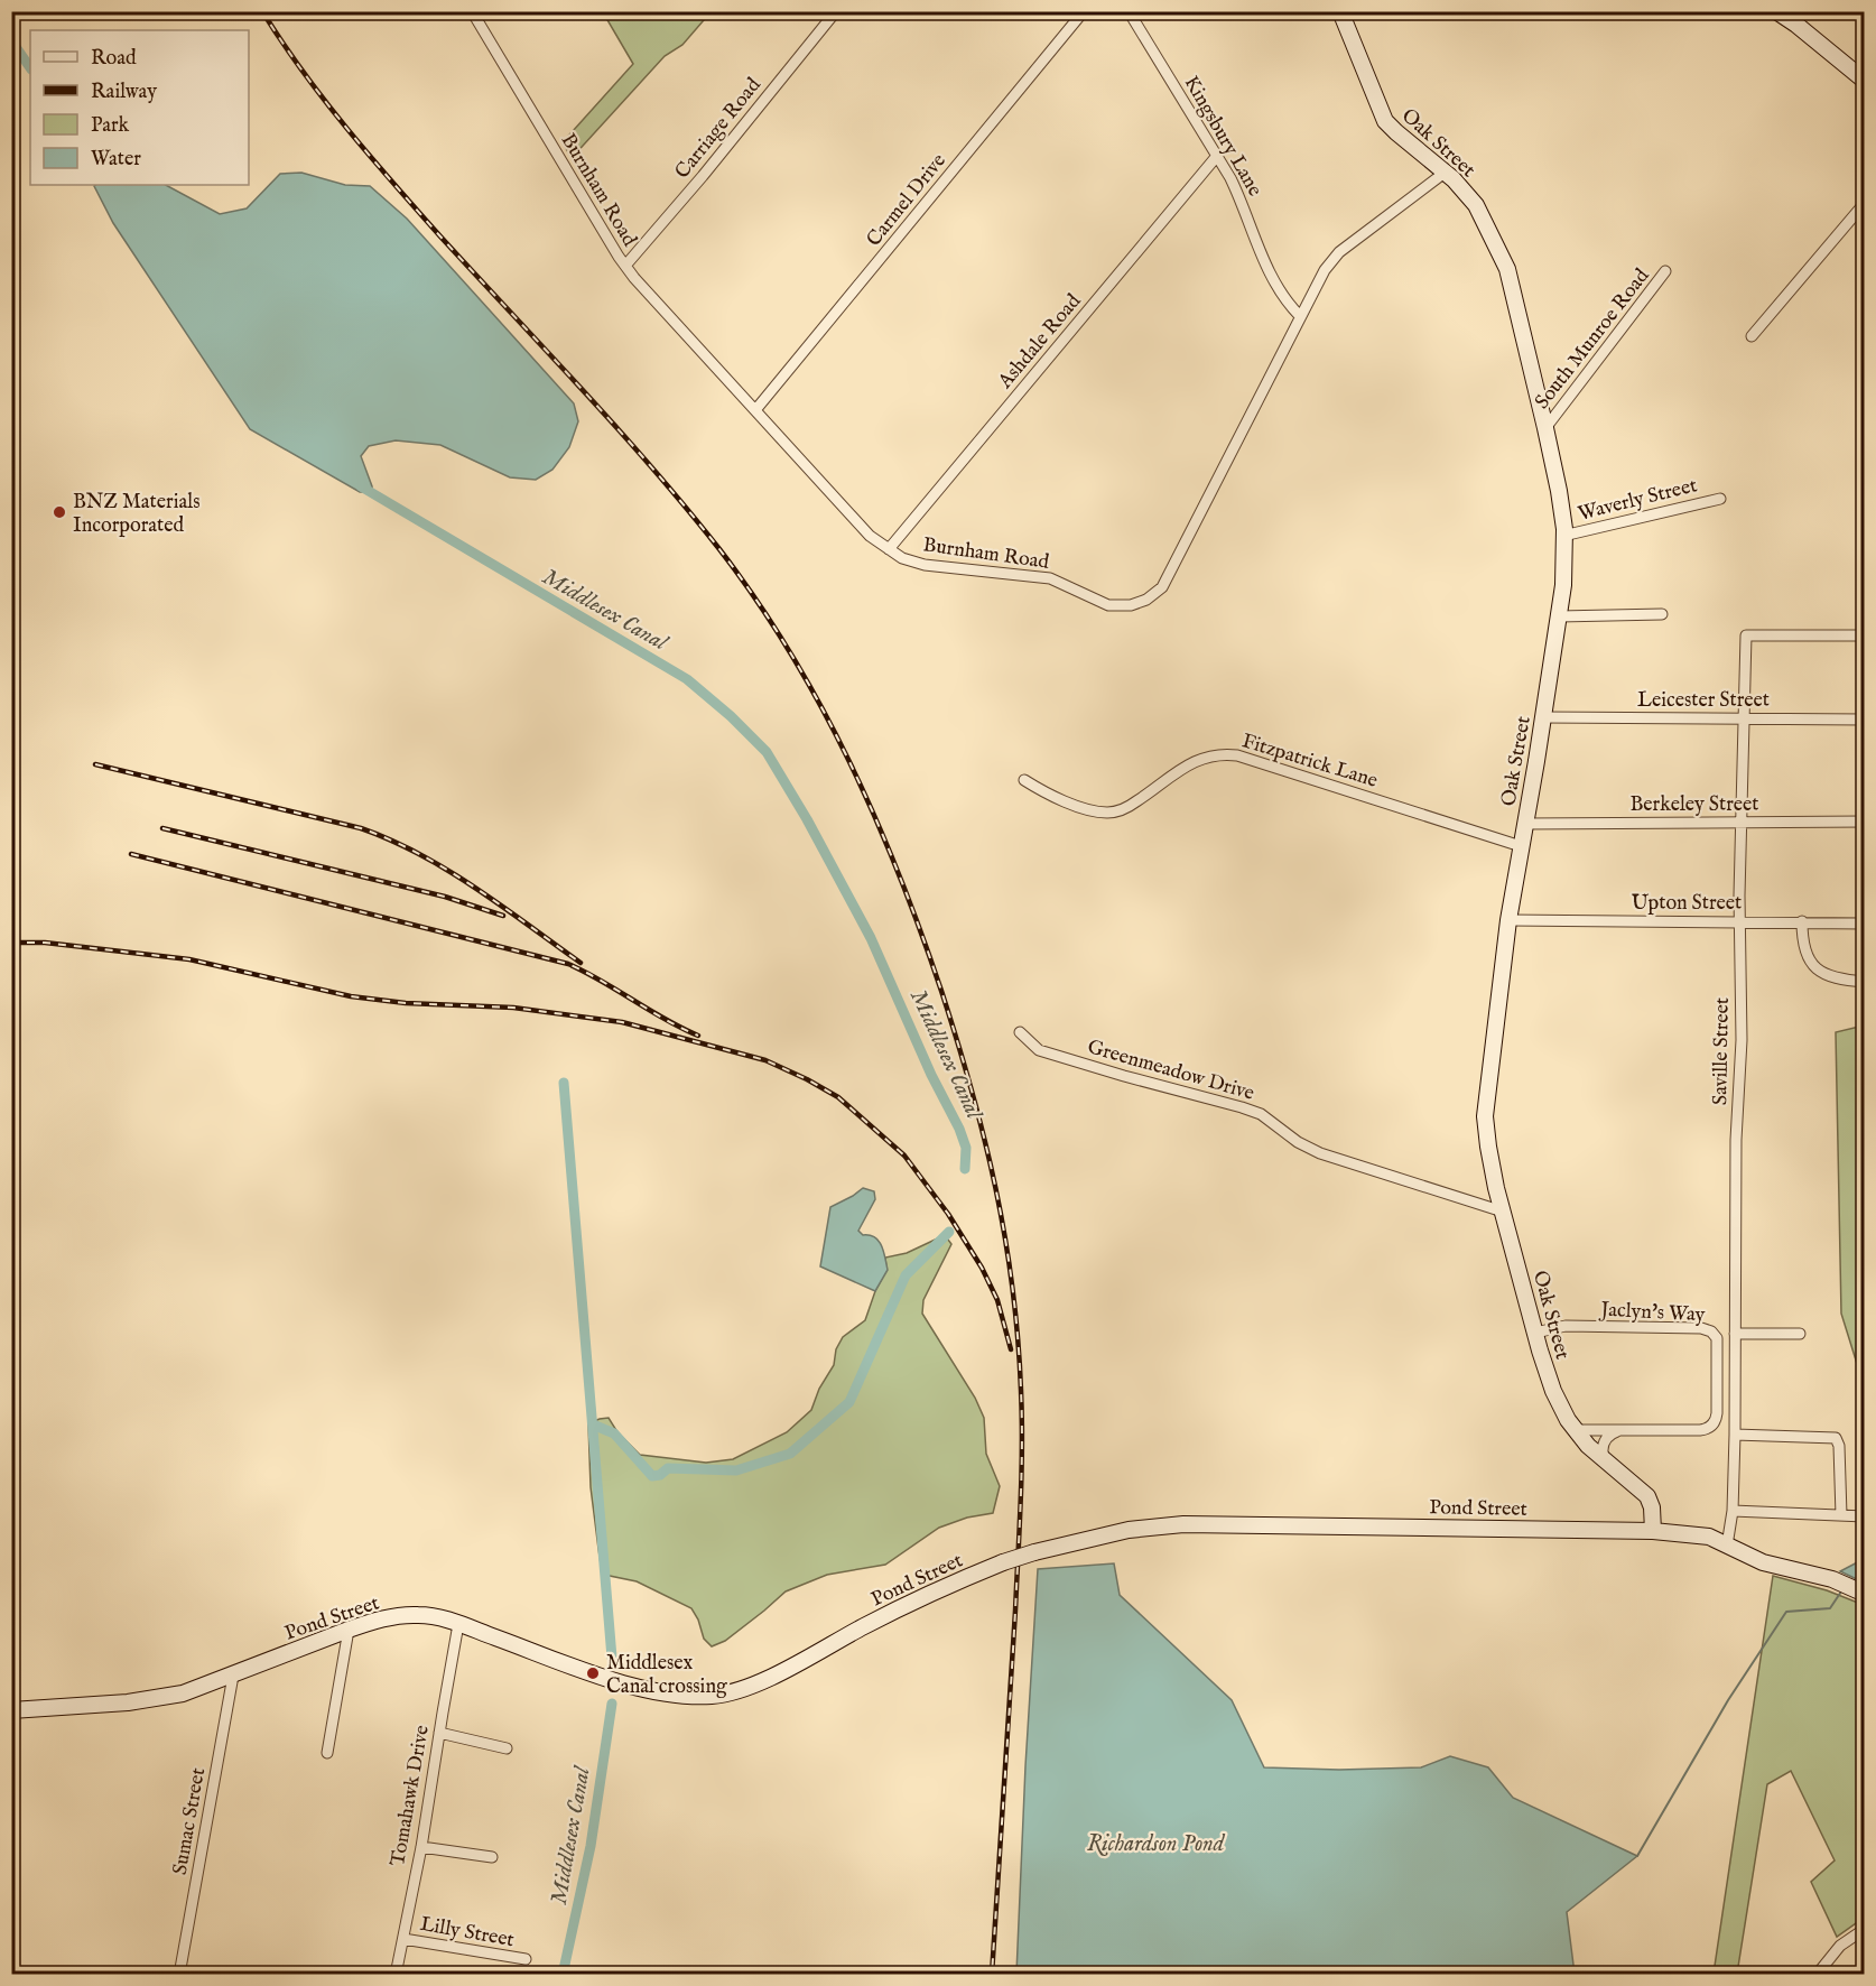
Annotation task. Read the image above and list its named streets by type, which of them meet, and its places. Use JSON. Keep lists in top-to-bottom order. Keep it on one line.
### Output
{"streets":{"street":["Carriage Road","Kingsbury Lane","Oak Street","Burnham Road","Carmel Drive","South Munroe Road","Ashdale Road","Waverly Street","Leicester Street","Fitzpatrick Lane","Berkeley Street","Upton Street","Saville Street","Greenmeadow Drive","Jaclyn's Way","Pond Street","Tomahawk Drive","Sumac Street","Lilly Street"]},"crossings":[["Carriage Road","Burnham Road"],["Kingsbury Lane","Burnham Road"],["Kingsbury Lane","Ashdale Road"],["Oak Street","Burnham Road"],["Oak Street","South Munroe Road"],["Oak Street","Waverly Street"],["Oak Street","Leicester Street"],["Oak Street","Fitzpatrick Lane"],["Oak Street","Berkeley Street"],["Oak Street","Upton Street"],["Oak Street","Greenmeadow Drive"],["Oak Street","Jaclyn's Way"],["Oak Street","Pond Street"],["Burnham Road","Carmel Drive"],["Burnham Road","Ashdale Road"],["Leicester Street","Saville Street"],["Berkeley Street","Saville Street"],["Upton Street","Saville Street"],["Saville Street","Pond Street"],["Pond Street","Tomahawk Drive"],["Pond Street","Sumac Street"],["Tomahawk Drive","Lilly Street"]],"water":["Middlesex Canal","Richardson Pond"],"places":["BNZ Materials Incorporated","Middlesex Canal crossing"],"legend":["Road","Railway","Park","Water"]}
